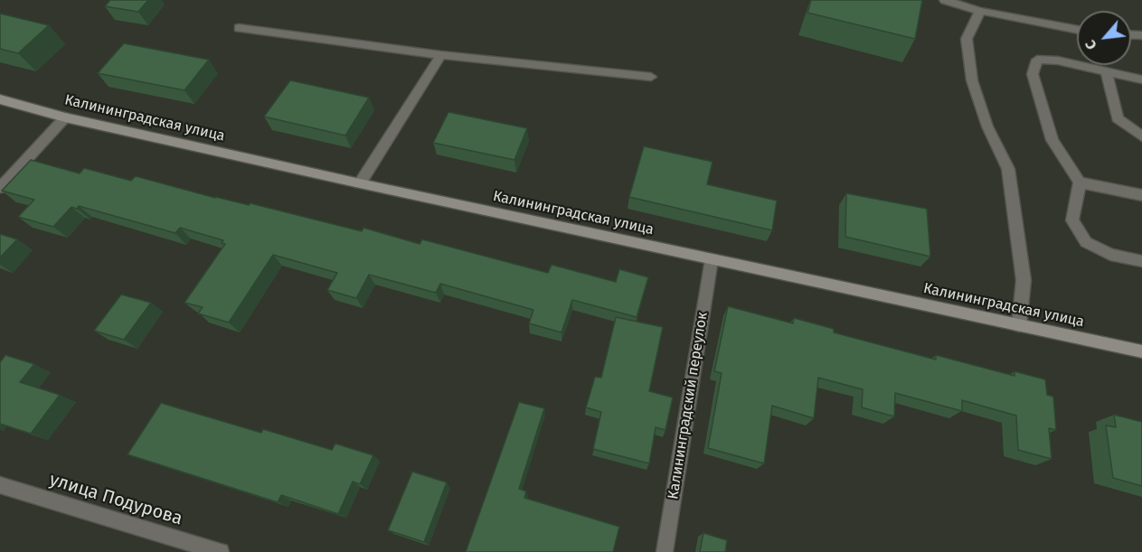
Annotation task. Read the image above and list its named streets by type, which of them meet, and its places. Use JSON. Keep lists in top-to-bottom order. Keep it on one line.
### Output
{"streets":{"street":["Калининградская улица","Калининградский переулок","улица Подурова"]},"crossings":[["Калининградская улица","Калининградский переулок"]],"north":"bottom left"}
